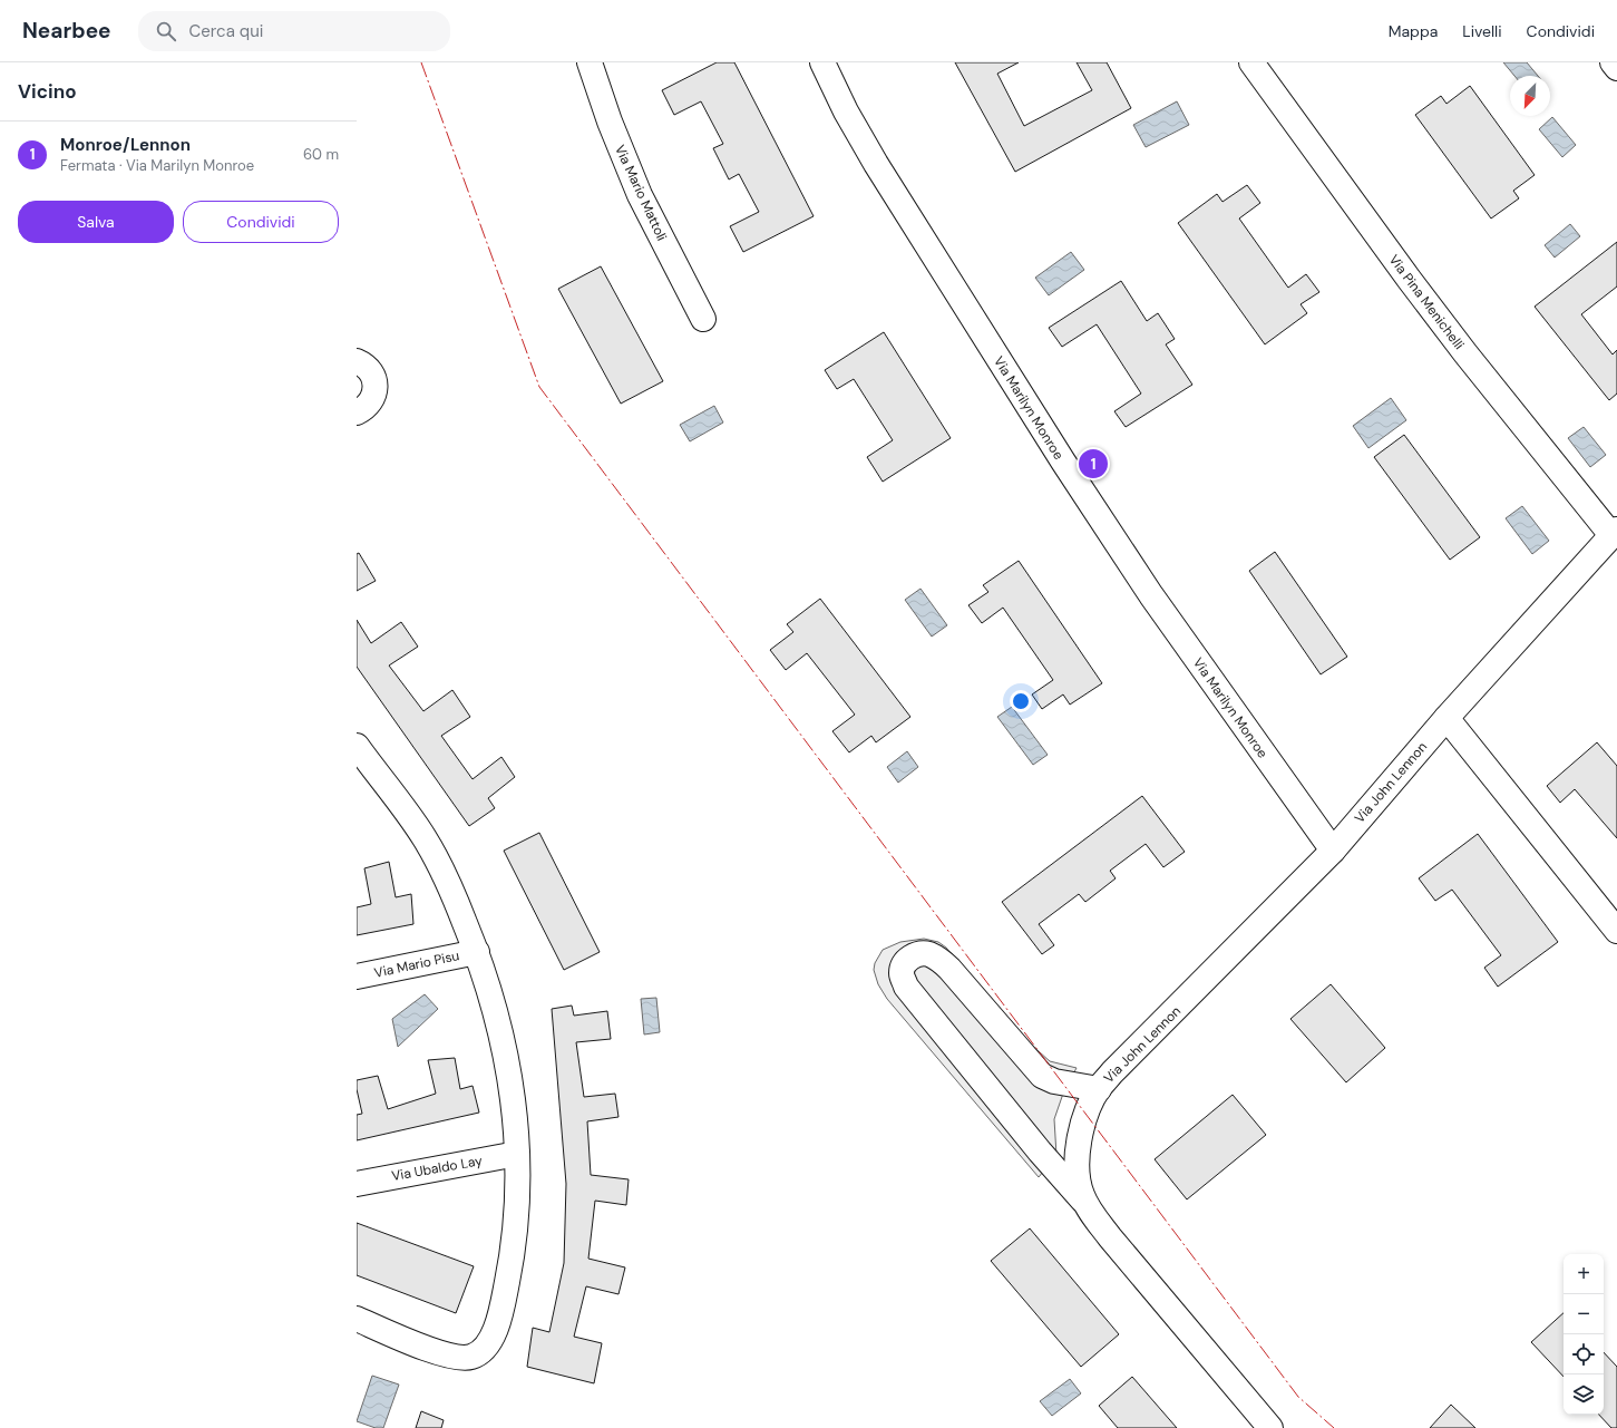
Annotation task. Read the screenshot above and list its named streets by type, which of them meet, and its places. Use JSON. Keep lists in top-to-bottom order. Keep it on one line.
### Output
{"streets":{"street":["Via Mario Mattoli","Via Pina Menichelli","Via Marilyn Monroe","Via John Lennon","Via Mario Pisu","Via Ubaldo Lay"]},"crossings":[["Via Pina Menichelli","Via John Lennon"],["Via Marilyn Monroe","Via John Lennon"]],"north":"bottom left","page":{"header":"Nearbee","search":"Cerca qui","nav":["Mappa","Livelli","Condividi"],"heading":"Vicino","list":[{"mark":"1","name":"Monroe/Lennon","note":"Fermata · Via Marilyn Monroe","value":"60 m"}],"buttons":["Salva","Condividi"],"pins":"1","map_buttons":["+","−"]}}
